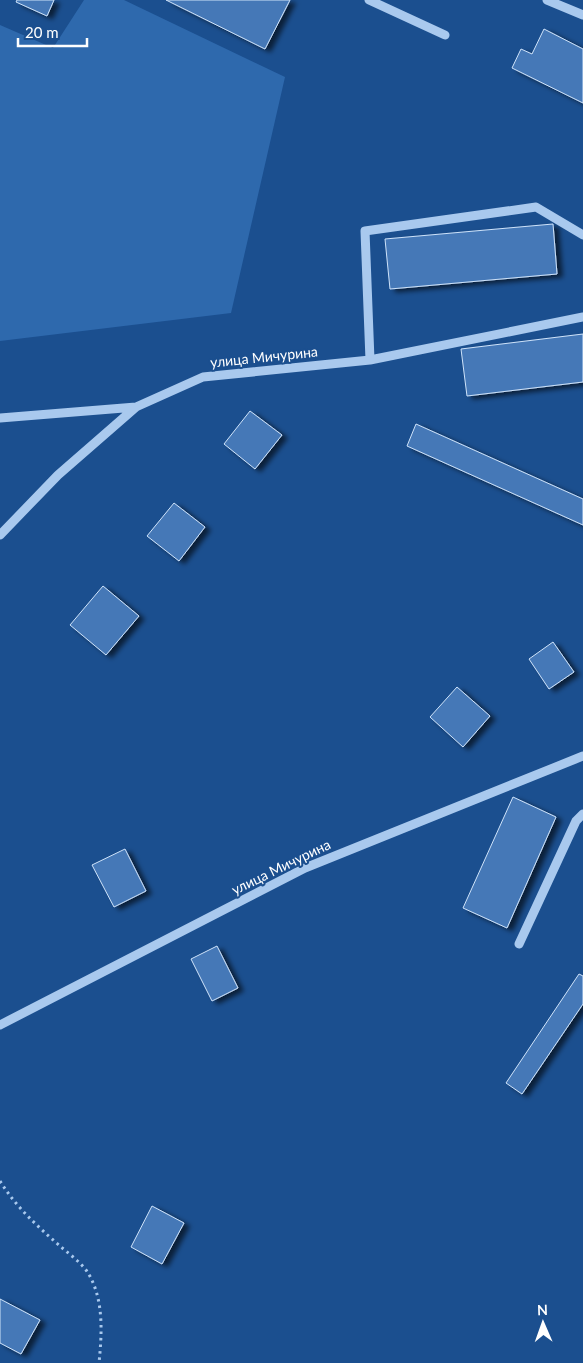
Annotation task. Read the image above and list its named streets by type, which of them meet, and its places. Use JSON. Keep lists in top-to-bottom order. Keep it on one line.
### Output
{"streets":{"street":["улица Мичурина"]},"scale_bar":"20 m","north":"top"}
